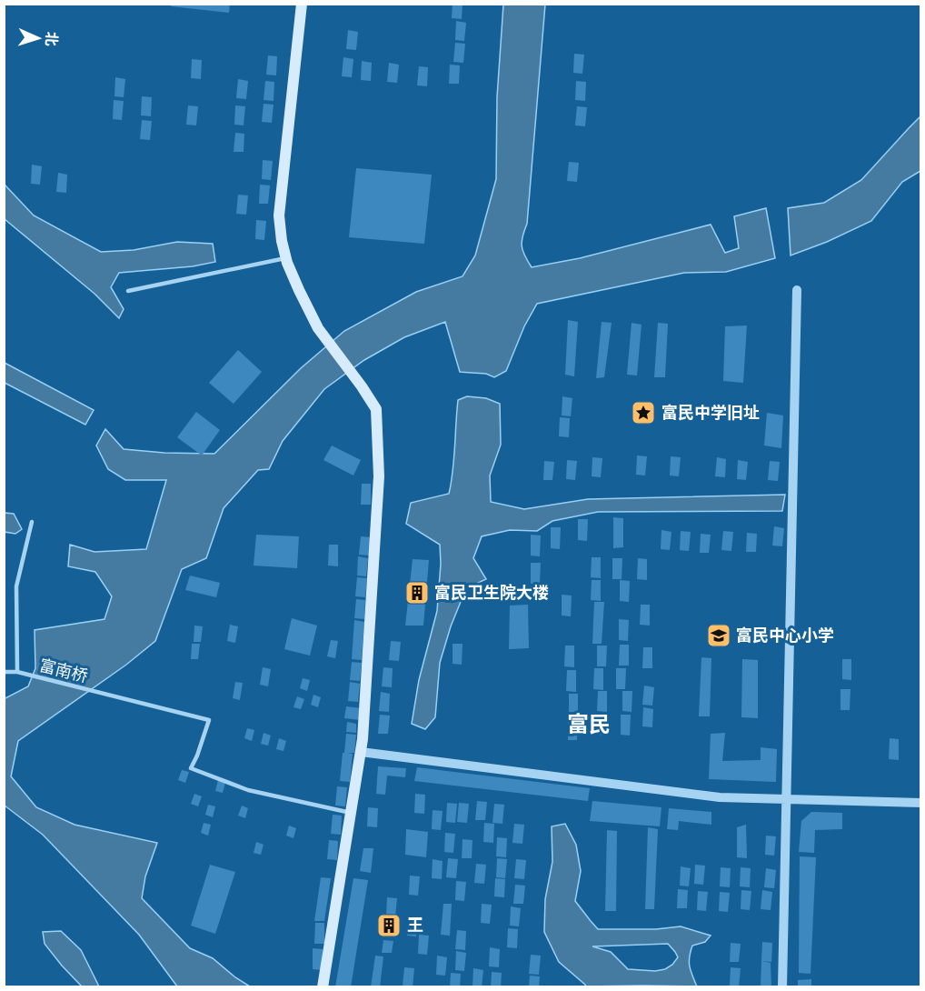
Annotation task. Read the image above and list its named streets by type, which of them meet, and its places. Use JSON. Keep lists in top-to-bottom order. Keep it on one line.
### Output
{"streets":{"lane":["富南桥"]},"districts":["富民"],"places":{"place":["富民中学旧址"],"building":["富民卫生院大楼","王"],"school or university":["富民中心小学"]},"north":"right"}
